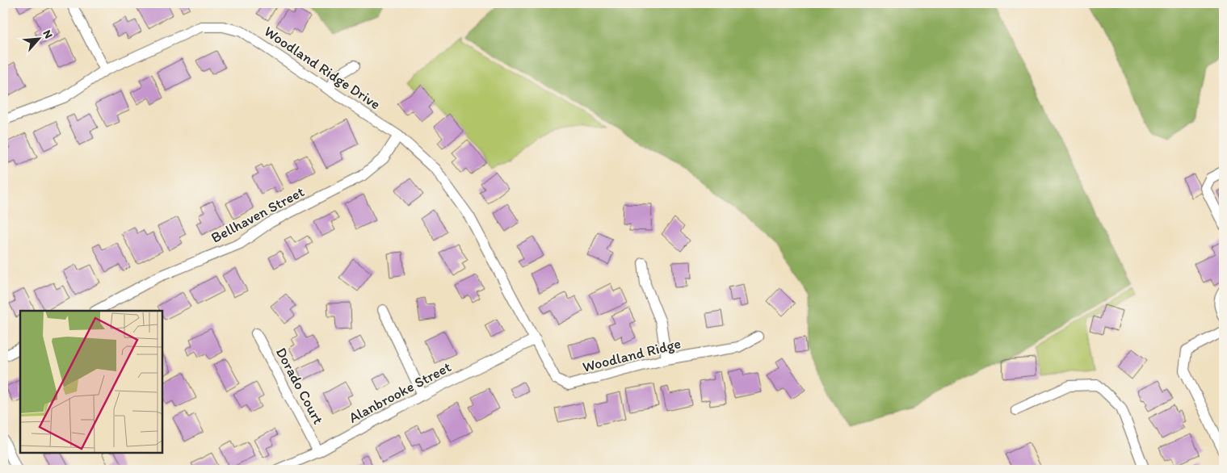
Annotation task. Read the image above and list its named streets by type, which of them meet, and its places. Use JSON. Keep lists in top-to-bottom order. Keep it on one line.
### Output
{"streets":{"street":["Woodland Ridge Drive","Bellhaven Street","Woodland Ridge","Dorado Court","Alanbrooke Street"]},"crossings":[["Woodland Ridge Drive","Bellhaven Street"],["Woodland Ridge Drive","Woodland Ridge"],["Woodland Ridge Drive","Alanbrooke Street"],["Woodland Ridge","Alanbrooke Street"],["Dorado Court","Alanbrooke Street"]],"north":"top right"}
